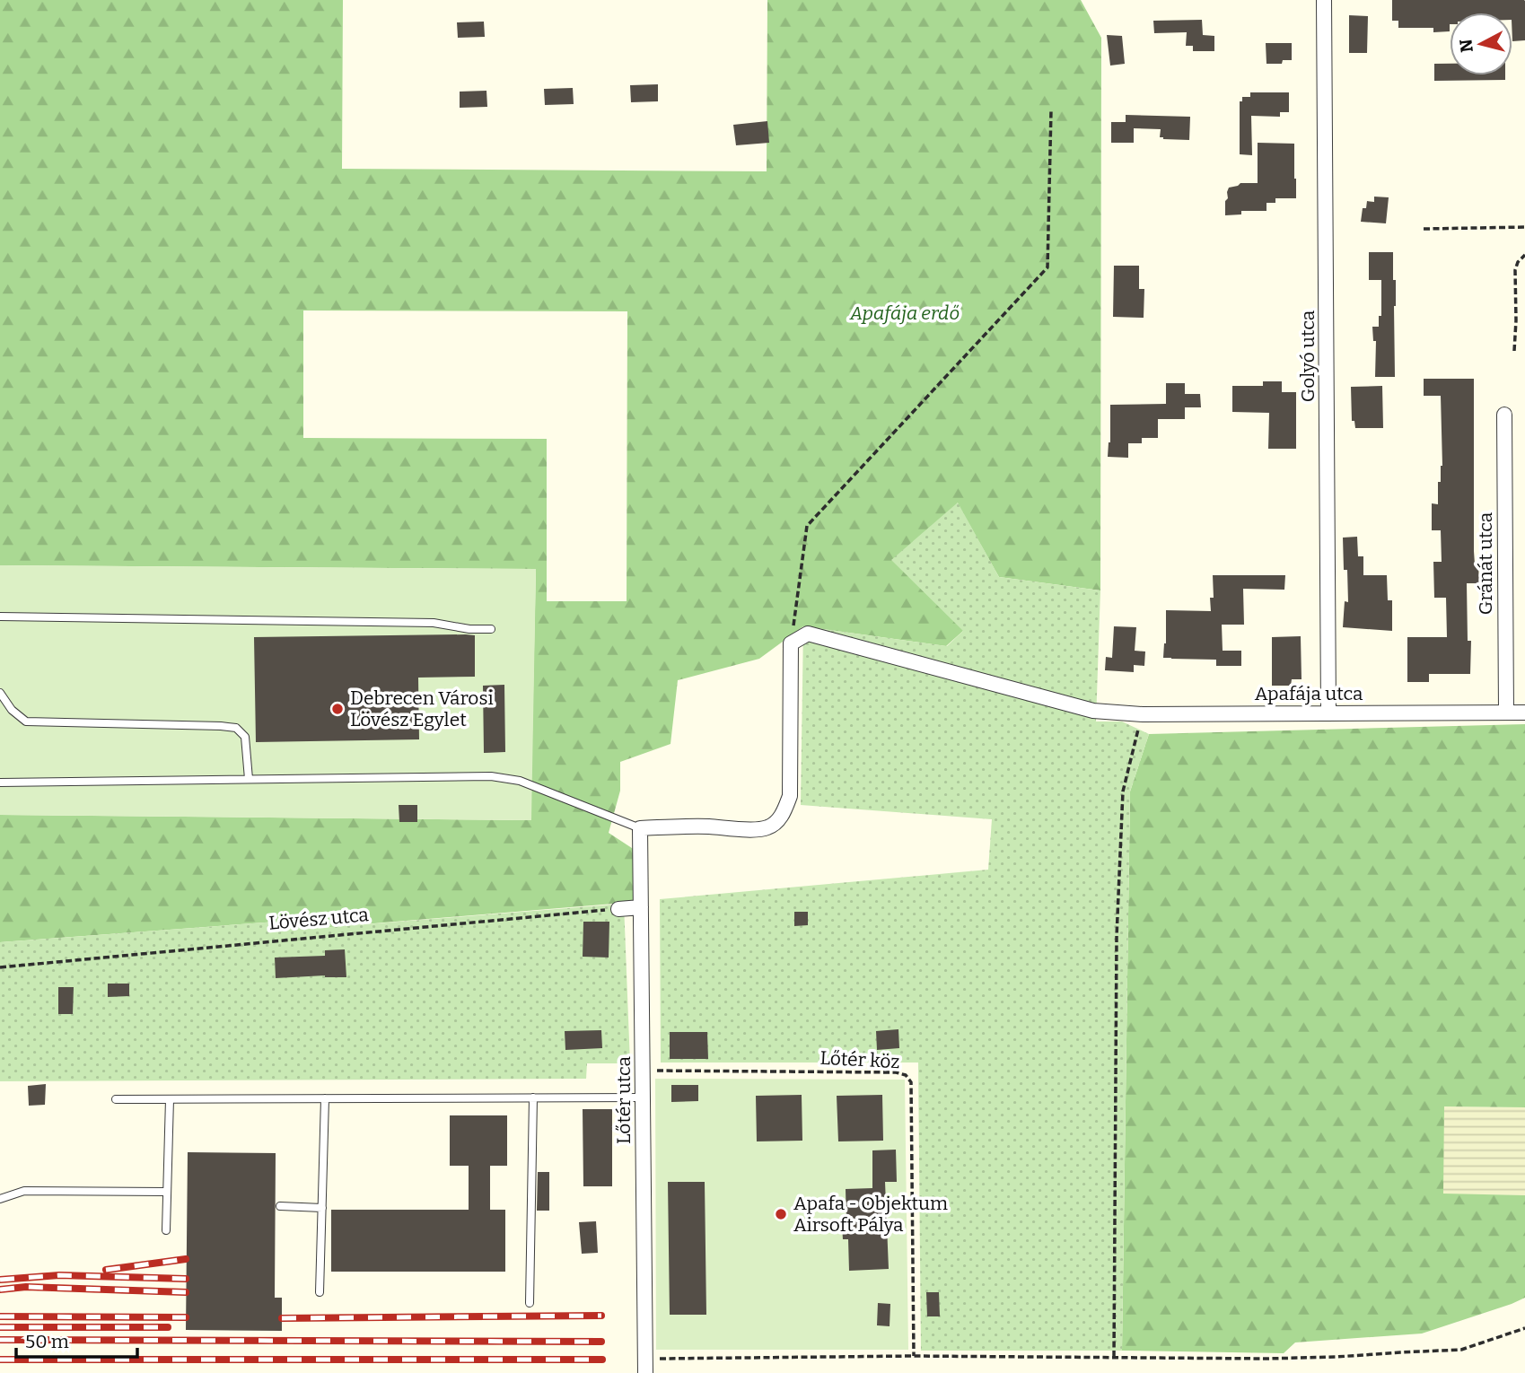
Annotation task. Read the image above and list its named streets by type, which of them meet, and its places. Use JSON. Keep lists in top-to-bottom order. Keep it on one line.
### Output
{"streets":{"street":["Golyó utca","Gránát utca","Apafája utca","Lőtér utca"],"path":["Lövész utca","Lőtér köz"]},"crossings":[["Golyó utca","Apafája utca"],["Gránát utca","Apafája utca"],["Lőtér köz","Lőtér utca"]],"parks":["Apafája erdő"],"places":["Debrecen Városi Lövész Egylet","Apafa - Objektum Airsoft Pálya"],"scale_bar":"50 m","north":"left"}
